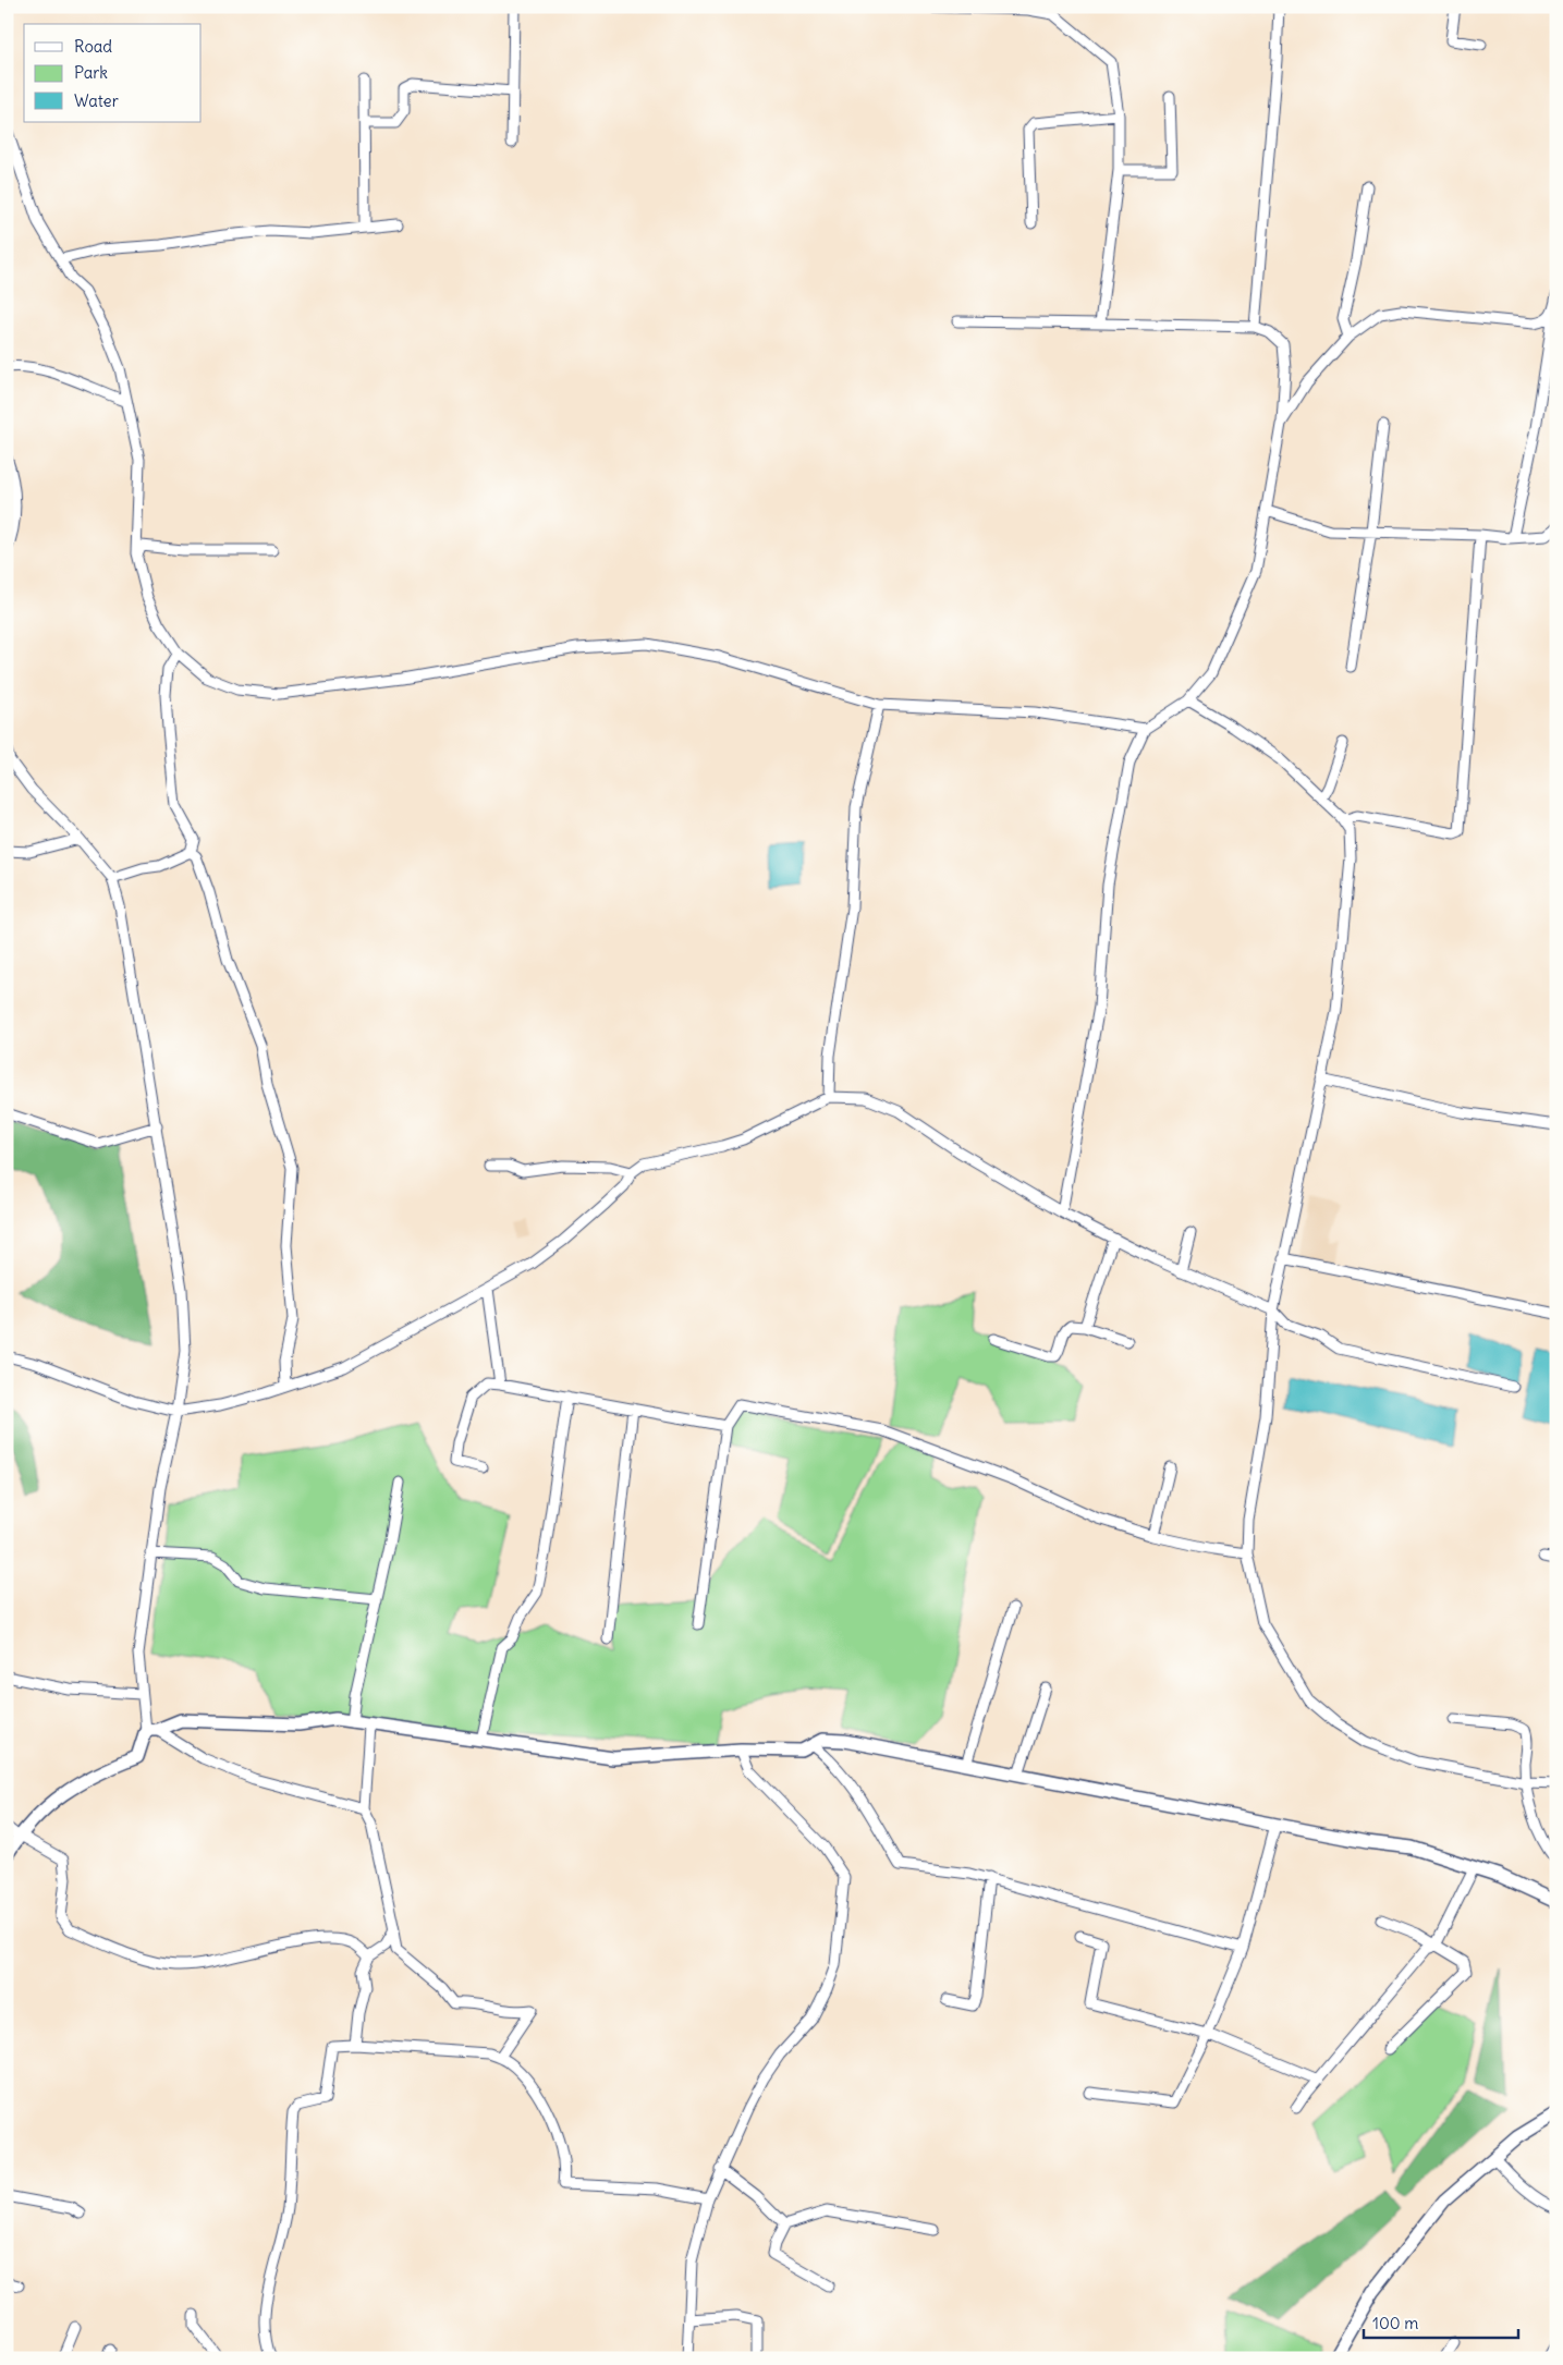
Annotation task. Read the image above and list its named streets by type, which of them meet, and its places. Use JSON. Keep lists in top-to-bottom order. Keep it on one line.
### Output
{"legend":["Road","Park","Water"],"scale_bar":"100 m"}
